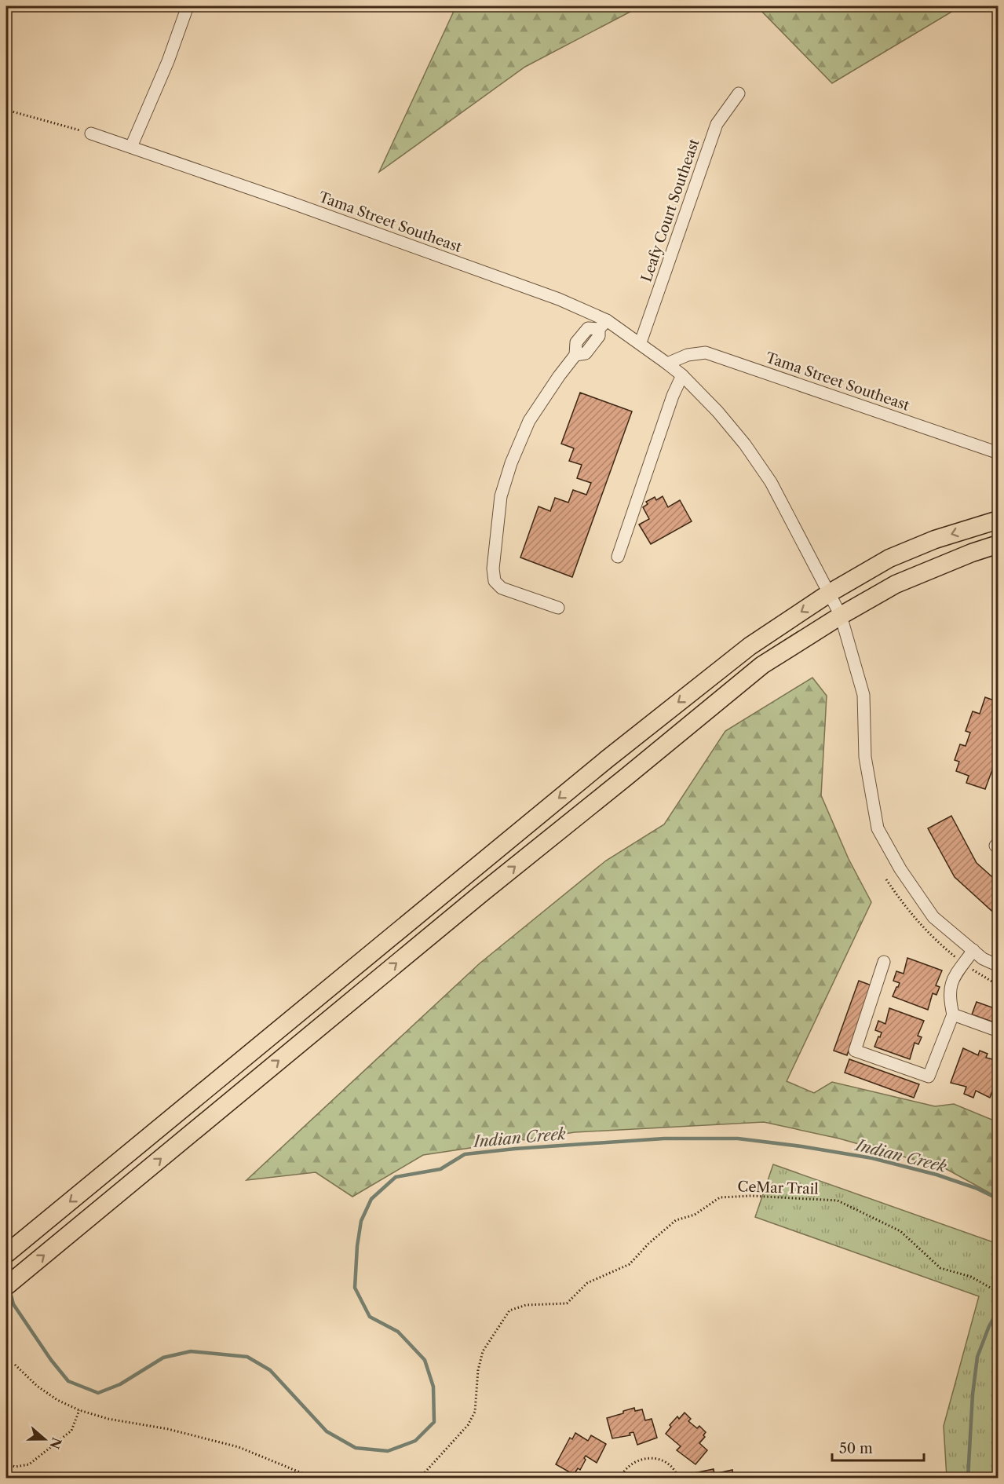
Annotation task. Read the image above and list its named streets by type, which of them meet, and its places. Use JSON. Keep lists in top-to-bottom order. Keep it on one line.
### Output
{"streets":{"street":["Leafy Court Southeast","Tama Street Southeast"],"path":["CeMar Trail"]},"crossings":[["Leafy Court Southeast","Tama Street Southeast"]],"water":["Indian Creek"],"scale_bar":"50 m","north":"right"}
